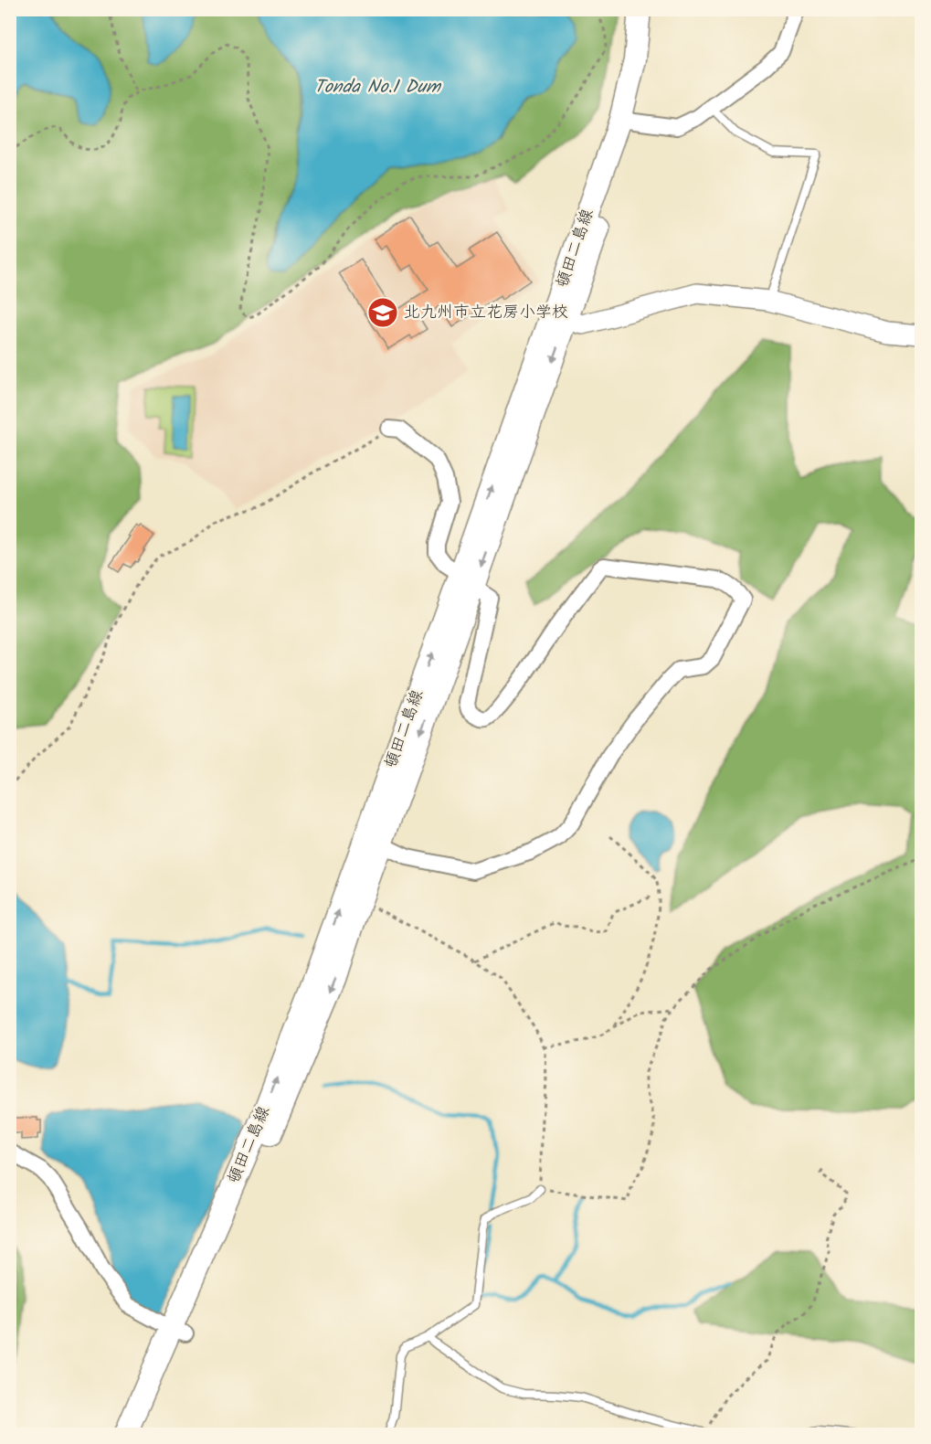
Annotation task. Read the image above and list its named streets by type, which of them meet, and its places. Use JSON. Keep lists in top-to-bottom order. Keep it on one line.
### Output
{"streets":{"main road":["頓田二島線"]},"water":["Tonda No.1 Dum"],"places":{"school or university":["北九州市立花房小学校"]}}
